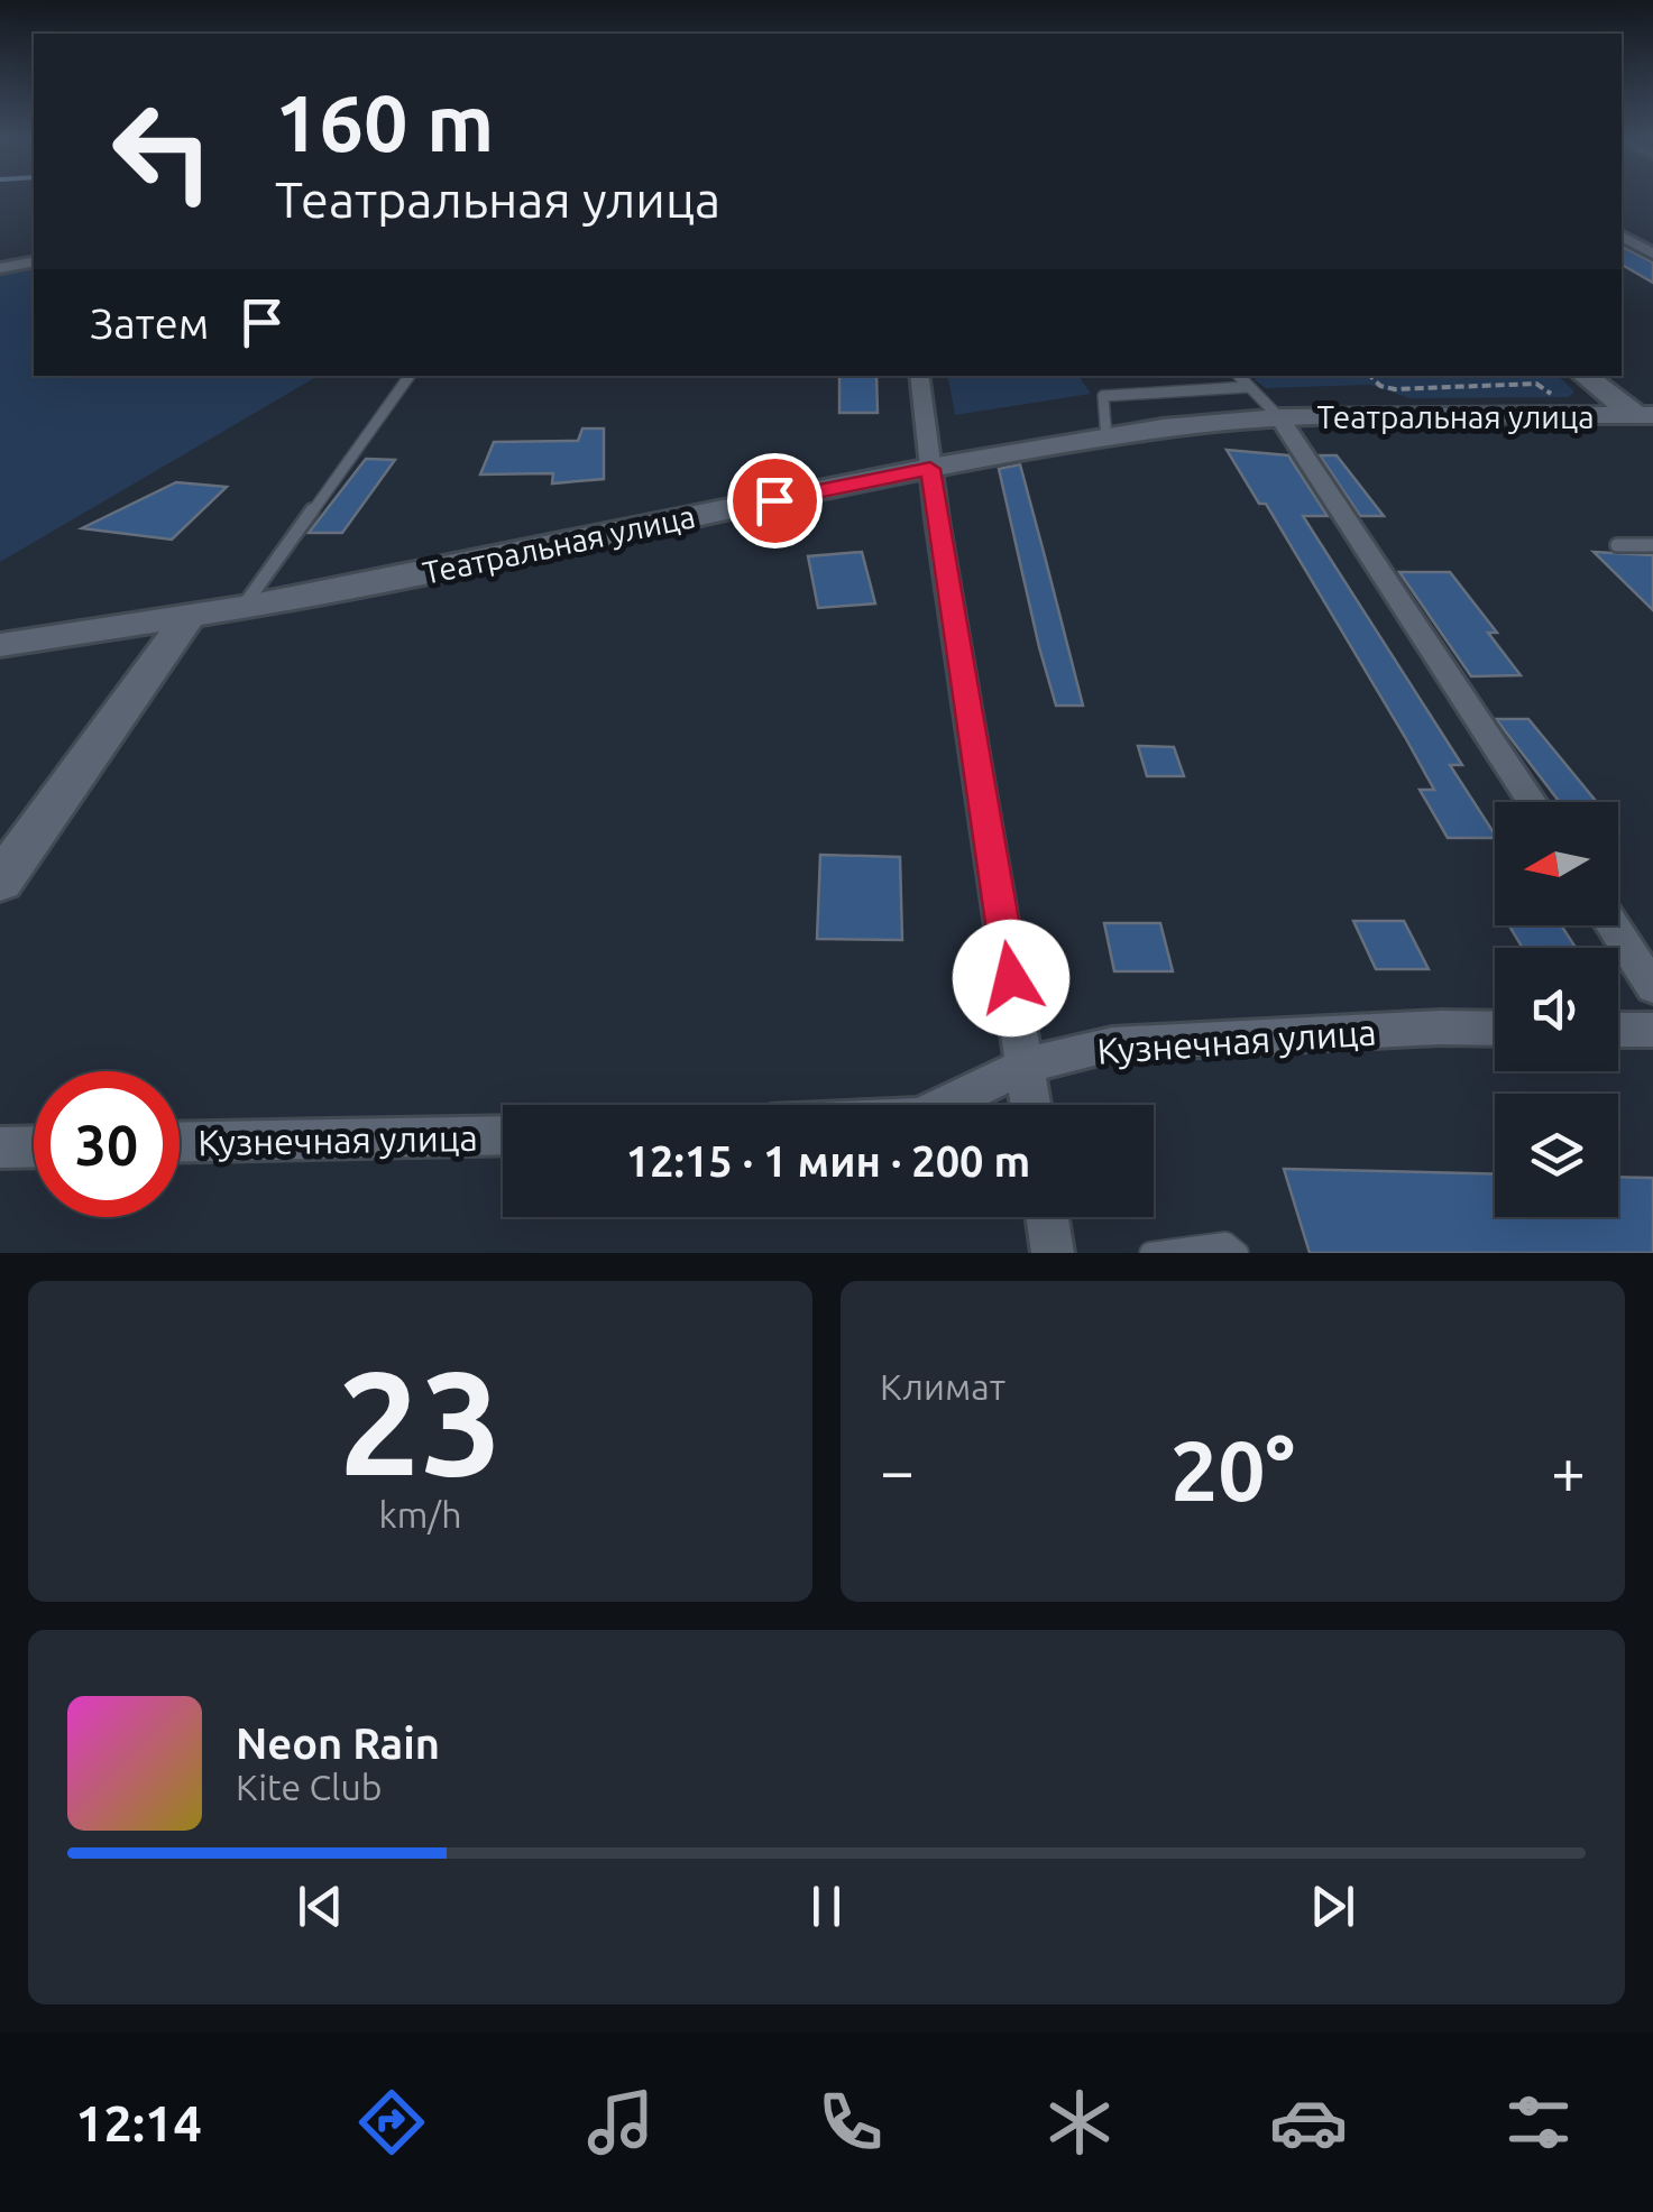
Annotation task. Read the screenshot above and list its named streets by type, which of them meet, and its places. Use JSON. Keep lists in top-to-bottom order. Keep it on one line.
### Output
{"streets":{"main road":["Театральная улица"],"street":["Кузнечная улица"]},"north":"left","page":{"turn":["160 m","Театральная улица"],"then":"Затем","limit":"30","trip":"12:15 · 1 мин · 200 m","tile":[["23","km/h"],"Климат"],"heat":["−","20°","+"],"song":["Neon Rain","Kite Club"],"tabs":"12:14"}}
